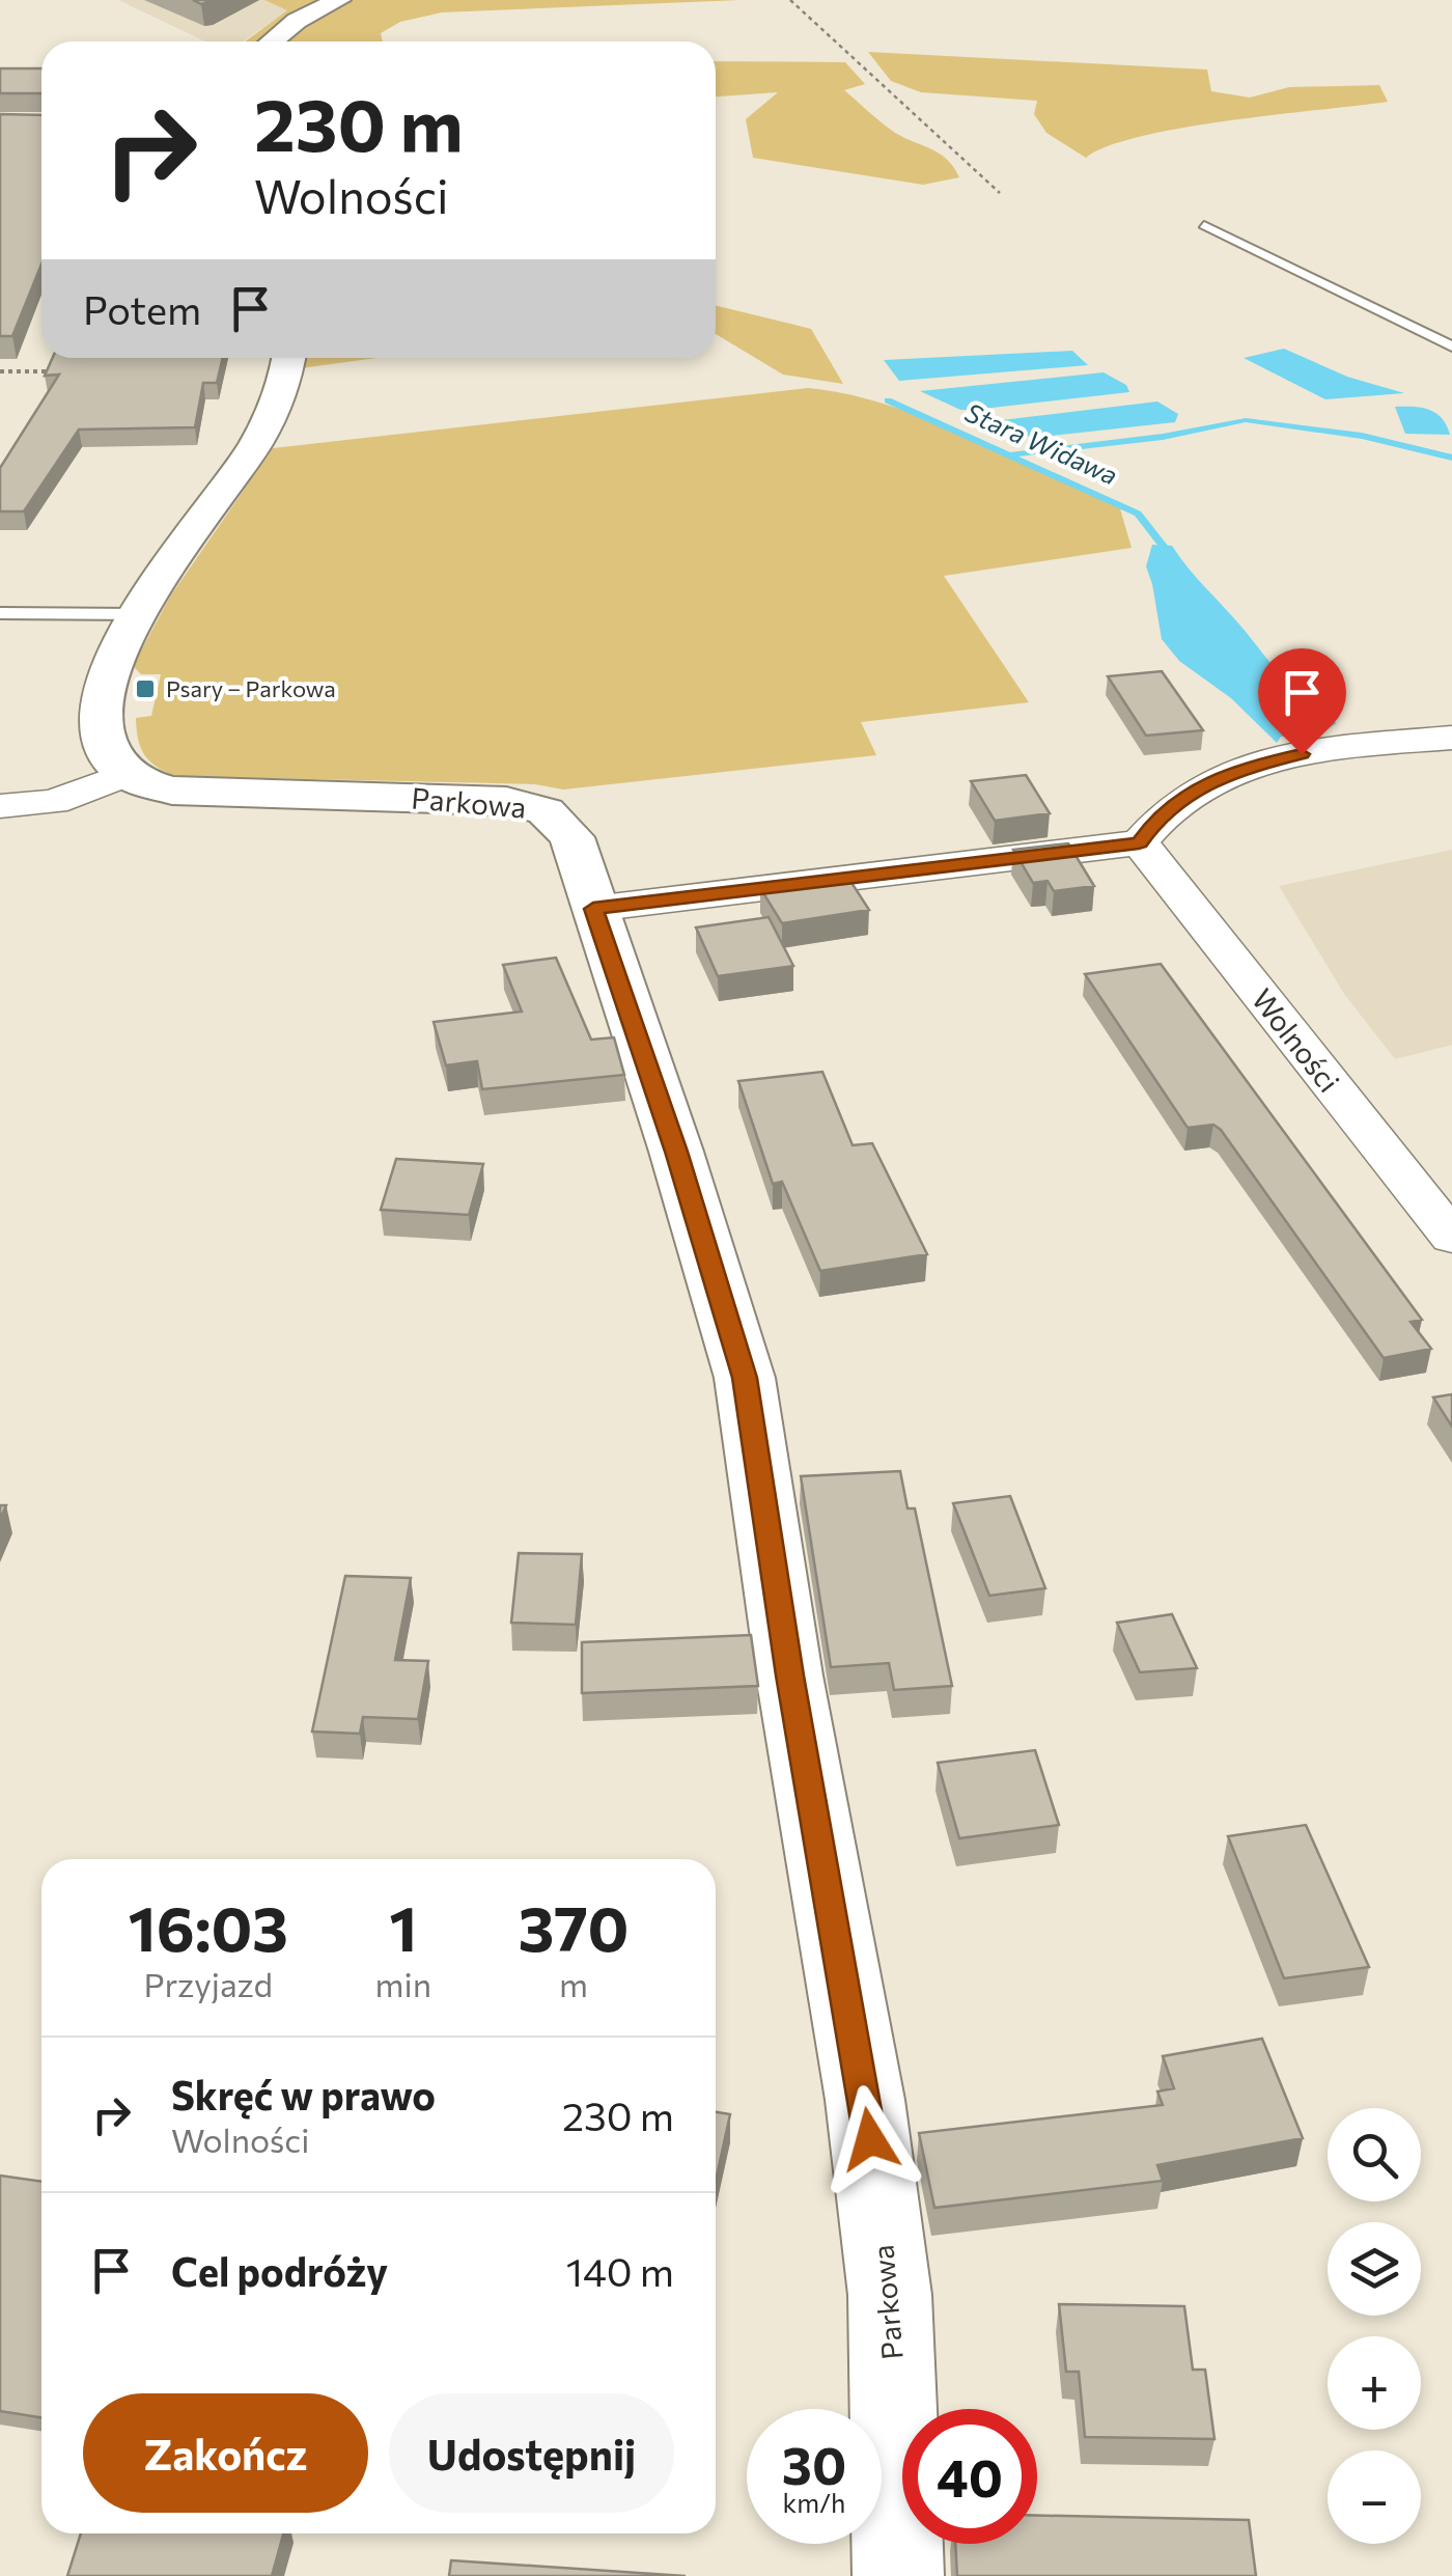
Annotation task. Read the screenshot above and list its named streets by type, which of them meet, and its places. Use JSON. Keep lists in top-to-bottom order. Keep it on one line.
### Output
{"streets":{"street":["Parkowa","Wolności"]},"water":["Stara Widawa"],"places":{"transit":["Psary – Parkowa"]},"page":{"turn":["230 m","Wolności"],"then":"Potem","eta":["16:03","Przyjazd","1","min","370","m"],"list":[{"name":"Skręć w prawo","note":"Wolności","value":"230 m"},{"name":"Cel podróży","value":"140 m"}],"map_buttons":["+","−"],"buttons":["Zakończ","Udostępnij"],"speed":"30 km/h","limit":"40"}}
